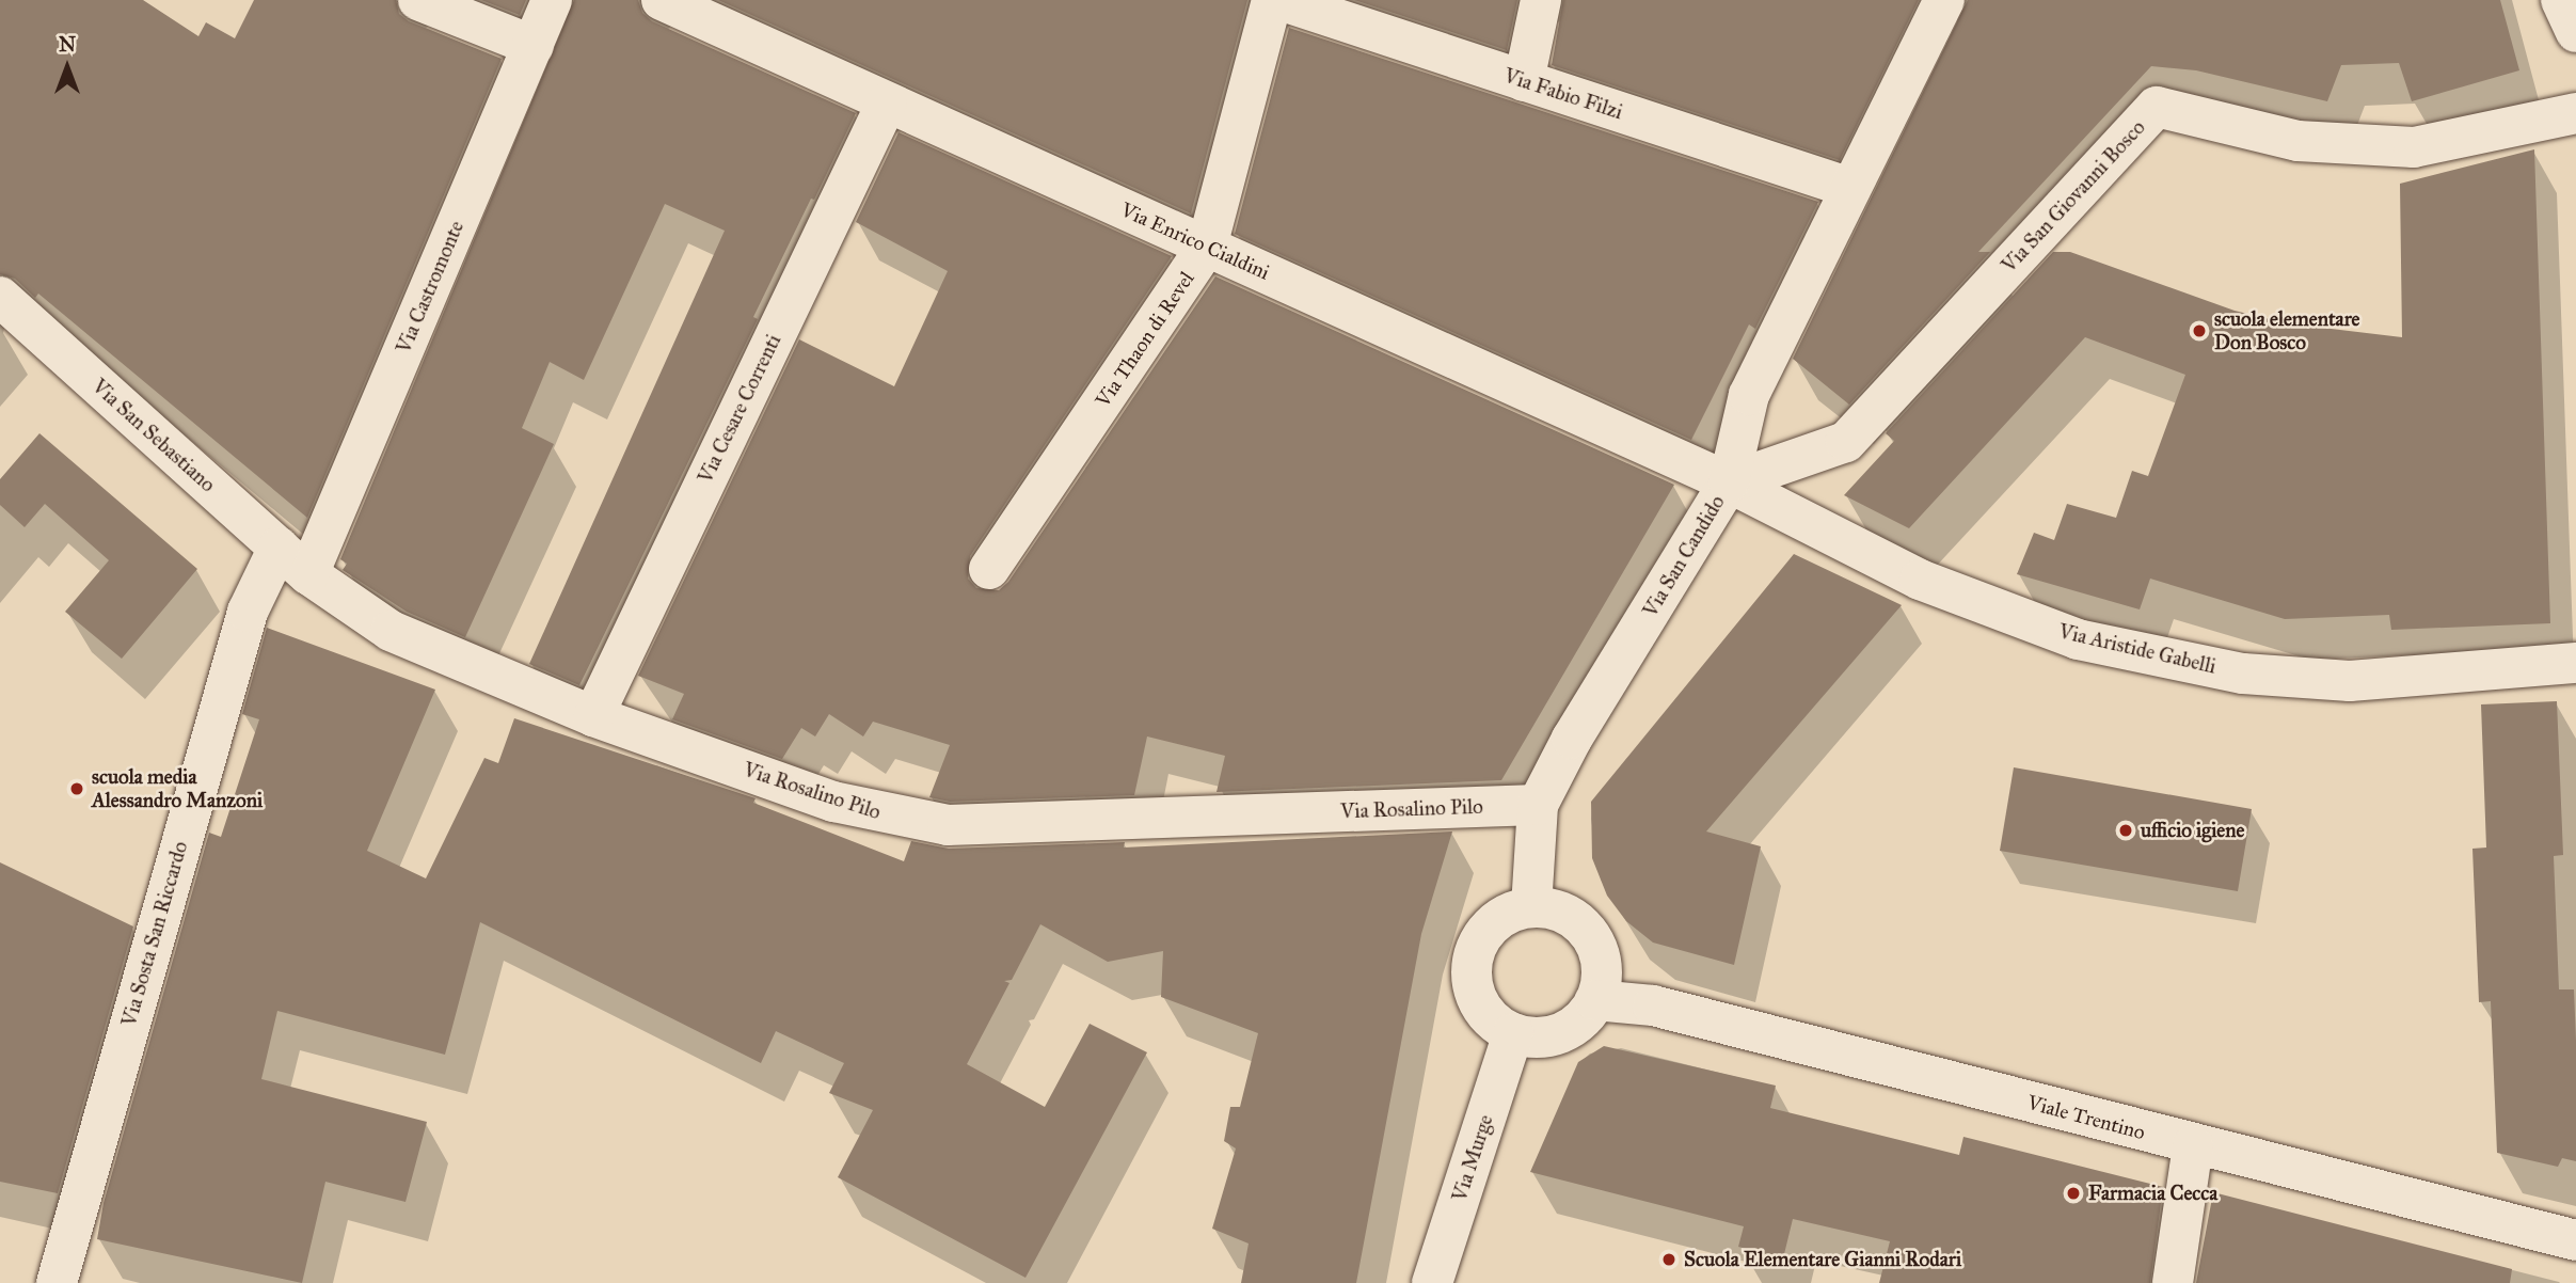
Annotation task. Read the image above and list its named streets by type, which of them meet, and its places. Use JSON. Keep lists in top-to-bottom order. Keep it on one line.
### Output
{"streets":{"street":["Via Fabio Filzi","Via San Giovanni Bosco","Via Enrico Cialdini","Via Castromonte","Via Thaon di Revel","Via Cesare Correnti","Via San Sebastiano","Via San Candido","Via Aristide Gabelli","Via Rosalino Pilo","Via Sosta San Riccardo","Viale Trentino","Via Murge"]},"crossings":[["Via Fabio Filzi","Via San Candido"],["Via San Giovanni Bosco","Via Enrico Cialdini"],["Via San Giovanni Bosco","Via San Candido"],["Via San Giovanni Bosco","Via Aristide Gabelli"],["Via Enrico Cialdini","Via Thaon di Revel"],["Via Enrico Cialdini","Via Cesare Correnti"],["Via Enrico Cialdini","Via San Candido"],["Via Enrico Cialdini","Via Aristide Gabelli"],["Via Castromonte","Via San Sebastiano"],["Via Castromonte","Via Rosalino Pilo"],["Via Cesare Correnti","Via Rosalino Pilo"],["Via San Sebastiano","Via Rosalino Pilo"],["Via San Sebastiano","Via Sosta San Riccardo"],["Via San Candido","Via Aristide Gabelli"],["Via San Candido","Via Rosalino Pilo"],["Via San Candido","Viale Trentino"],["Via San Candido","Via Murge"],["Viale Trentino","Via Murge"]],"places":["scuola elementare Don Bosco","scuola media Alessandro Manzoni","ufficio igiene","Farmacia Cecca","Scuola Elementare Gianni Rodari"],"north":"top"}
